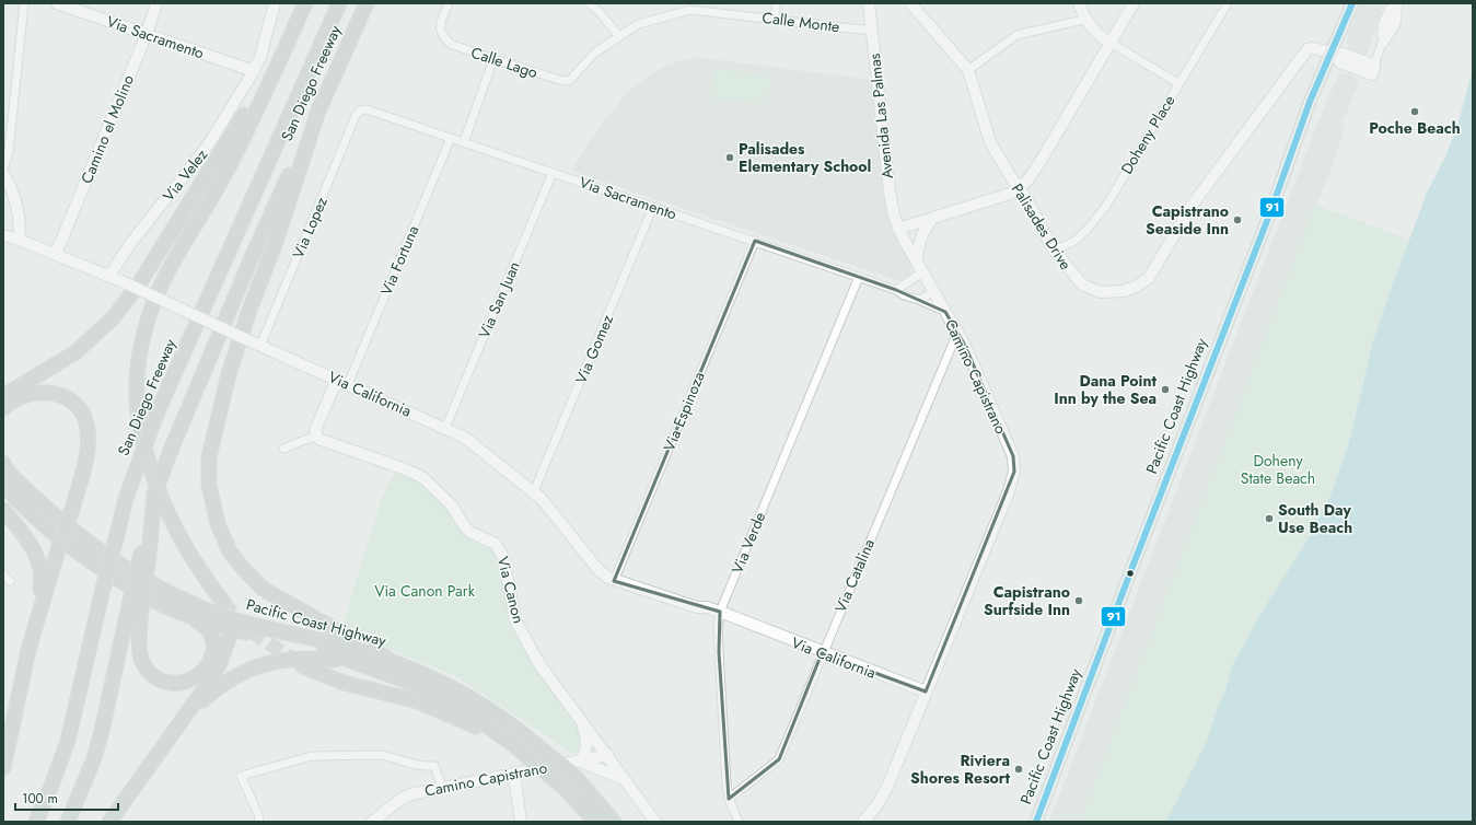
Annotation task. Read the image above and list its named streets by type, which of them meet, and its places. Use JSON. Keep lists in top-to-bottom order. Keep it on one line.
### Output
{"streets":{"highway":["San Diego Freeway","Pacific Coast Highway"],"main road":["Via Sacramento","Avenida Las Palmas","Camino el Molino","Via Velez","Palisades Drive","Camino Capistrano","Via California","Via Canon"],"street":["Calle Monte","Calle Lago","Doheny Place","Via Lopez","Via Fortuna","Via San Juan","Via Gomez","Via Espinoza","Via Verde","Via Catalina"]},"crossings":[["Calle Monte","Calle Lago"],["Calle Monte","Avenida Las Palmas"],["Via Sacramento","Camino el Molino"],["Via Sacramento","Via Velez"],["Via Sacramento","Via Lopez"],["Via Sacramento","Via Fortuna"],["Via Sacramento","Via San Juan"],["Via Sacramento","Via Gomez"],["Via Sacramento","Camino Capistrano"],["Via Sacramento","Via Espinoza"],["Via Sacramento","Via Verde"],["Avenida Las Palmas","Camino Capistrano"],["Camino el Molino","Via California"],["Doheny Place","Palisades Drive"],["Via Velez","Via California"],["Palisades Drive","Pacific Coast Highway"],["Via Lopez","Via California"],["Via Fortuna","Via California"],["Via San Juan","Via California"],["Via Gomez","Via California"],["Camino Capistrano","Via California"],["Camino Capistrano","Via Catalina"],["Camino Capistrano","Via Canon"],["Via California","Via Espinoza"],["Via California","Via Verde"],["Via California","Via Catalina"],["Via Verde","Via Catalina"]],"parks":["Doheny State Beach","Via Canon Park"],"places":["Poche Beach","Palisades Elementary School","Capistrano Seaside Inn","Dana Point Inn by the Sea","South Day Use Beach","Capistrano Surfside Inn","Riviera Shores Resort"],"lines":["transit line 91"],"scale_bar":"100 m"}
